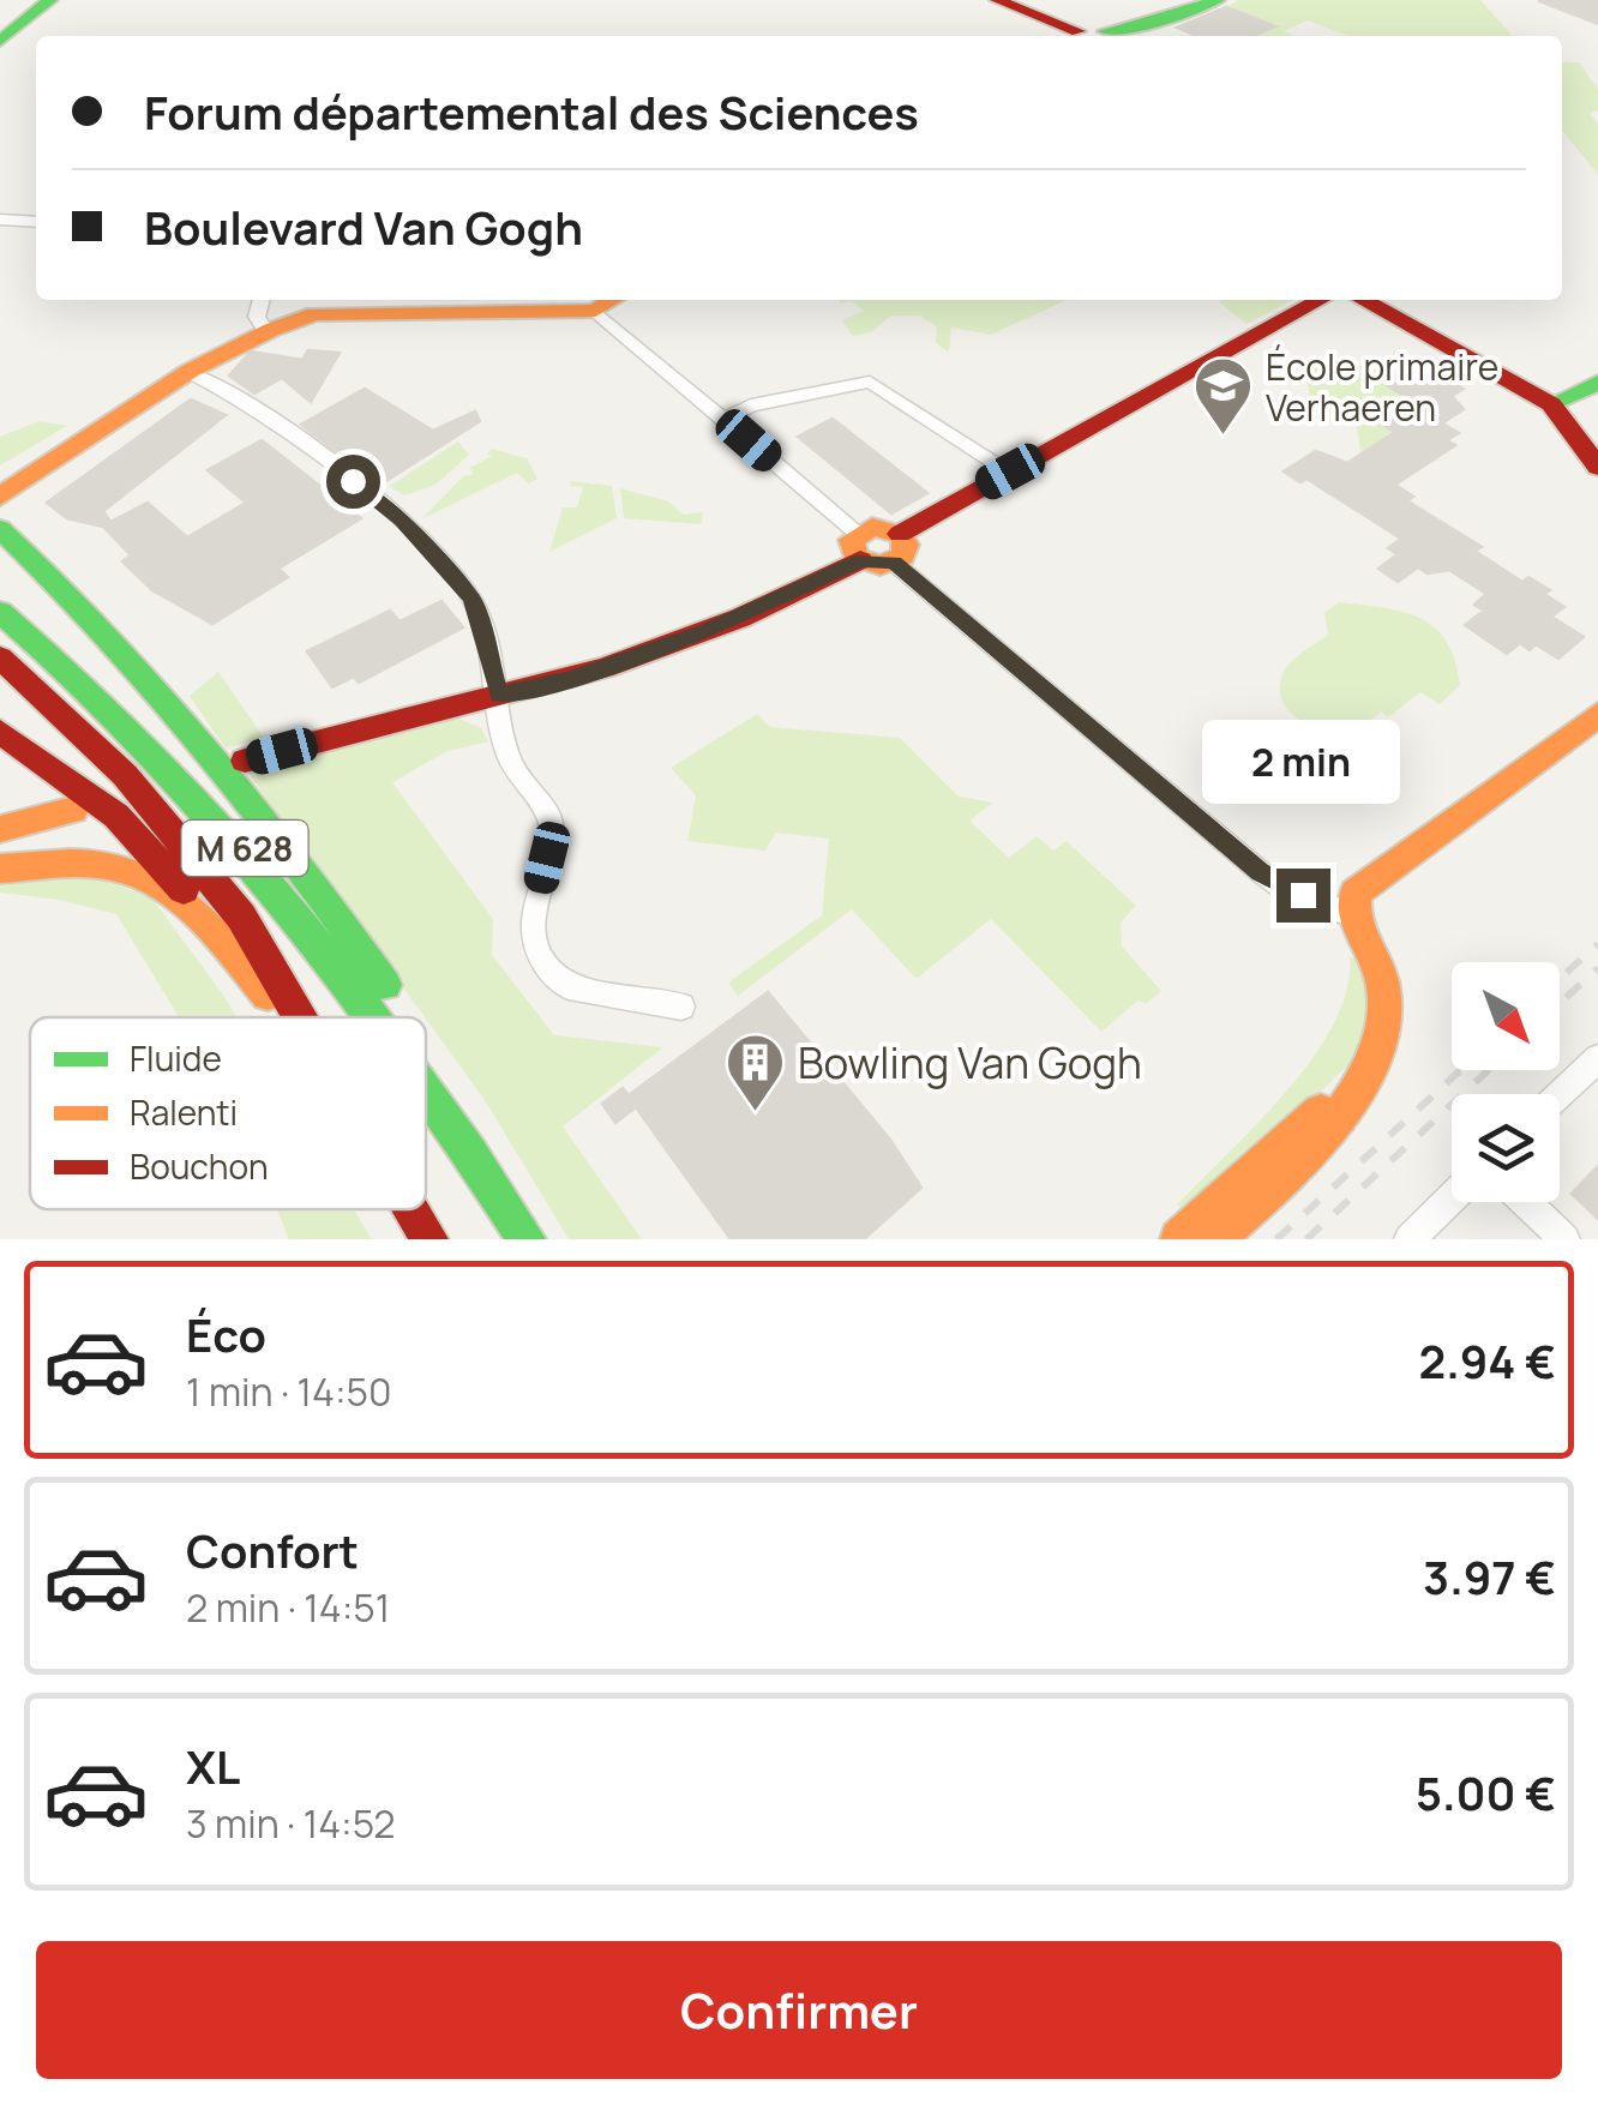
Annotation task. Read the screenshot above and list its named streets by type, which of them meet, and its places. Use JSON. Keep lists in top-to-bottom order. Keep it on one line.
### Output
{"streets":{"main road":["M 628"]},"places":{"school or university":["École primaire Verhaeren"],"building":["Bowling Van Gogh"]},"legend":["Fluide","Ralenti","Bouchon"],"north":"bottom right","page":{"banner":["Forum départemental des Sciences","Boulevard Van Gogh"],"bubble":"2 min","list":[{"name":"Éco","note":"1 min · 14:50","value":"2.94 €"},{"name":"Confort","note":"2 min · 14:51","value":"3.97 €"},{"name":"XL","note":"3 min · 14:52","value":"5.00 €"}],"buttons":"Confirmer"}}
